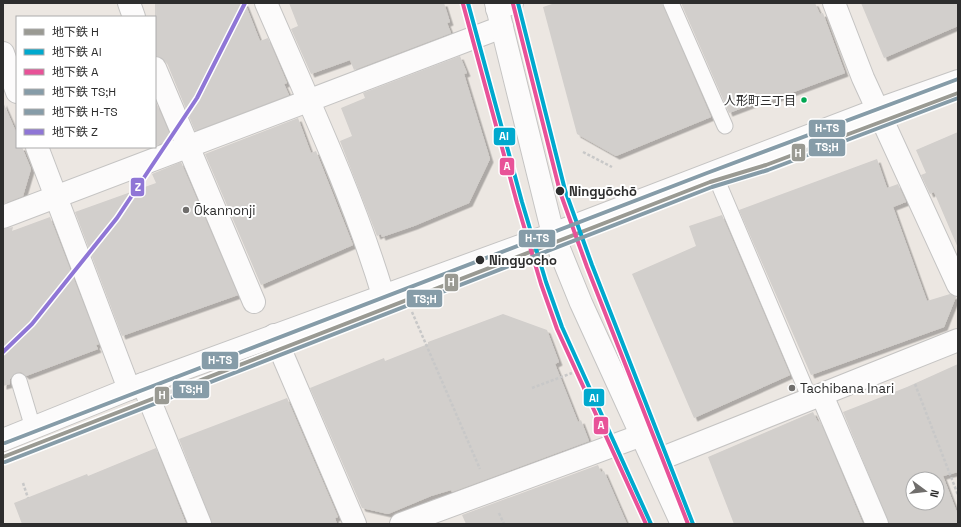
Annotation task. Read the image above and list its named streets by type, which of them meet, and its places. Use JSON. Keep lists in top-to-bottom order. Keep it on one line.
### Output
{"places":["人形町三丁目","Ningyōchō","Ōkannonji","Ningyocho","Tachibana Inari"],"lines":["metro line Al","metro line Z","metro line A","metro line H-TS","metro line H","metro line TS;H"],"legend":["地下鉄 H","地下鉄 Al","地下鉄 A","地下鉄 TS;H","地下鉄 H-TS","地下鉄 Z"],"north":"right"}
